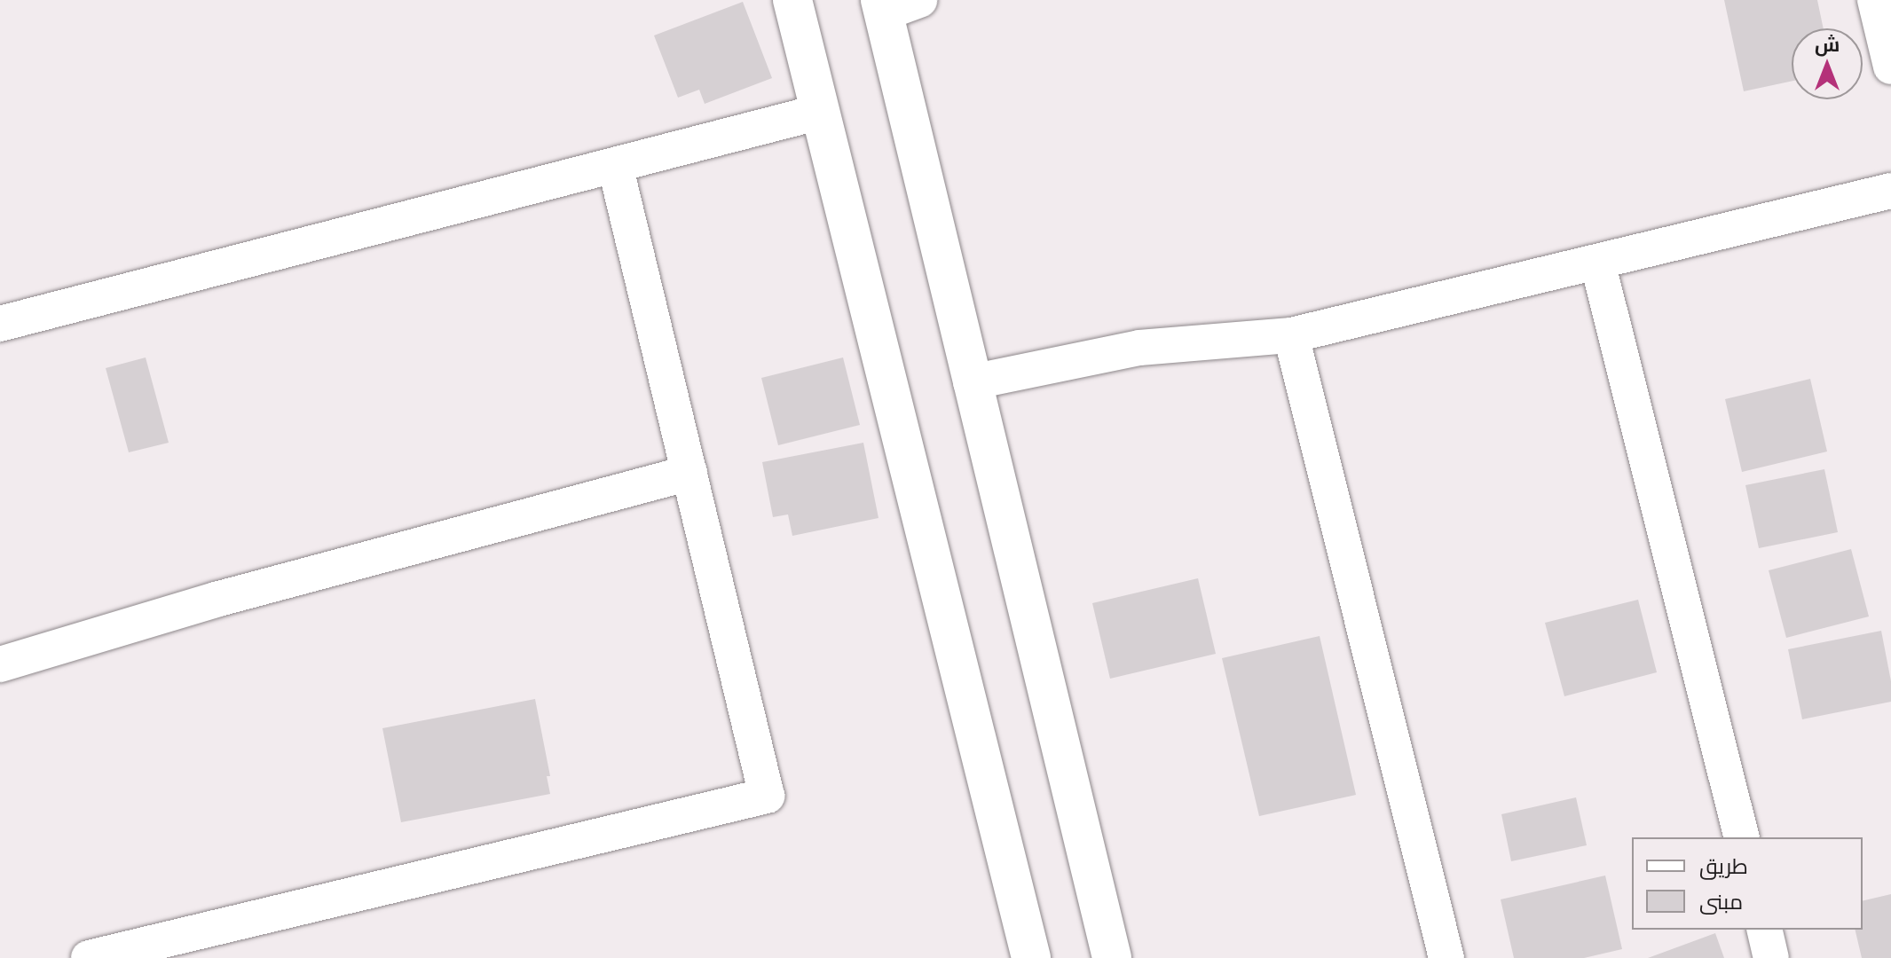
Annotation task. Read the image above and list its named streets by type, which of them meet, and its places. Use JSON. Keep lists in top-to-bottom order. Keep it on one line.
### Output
{"legend":["طريق","مبنى"],"north":"top"}
